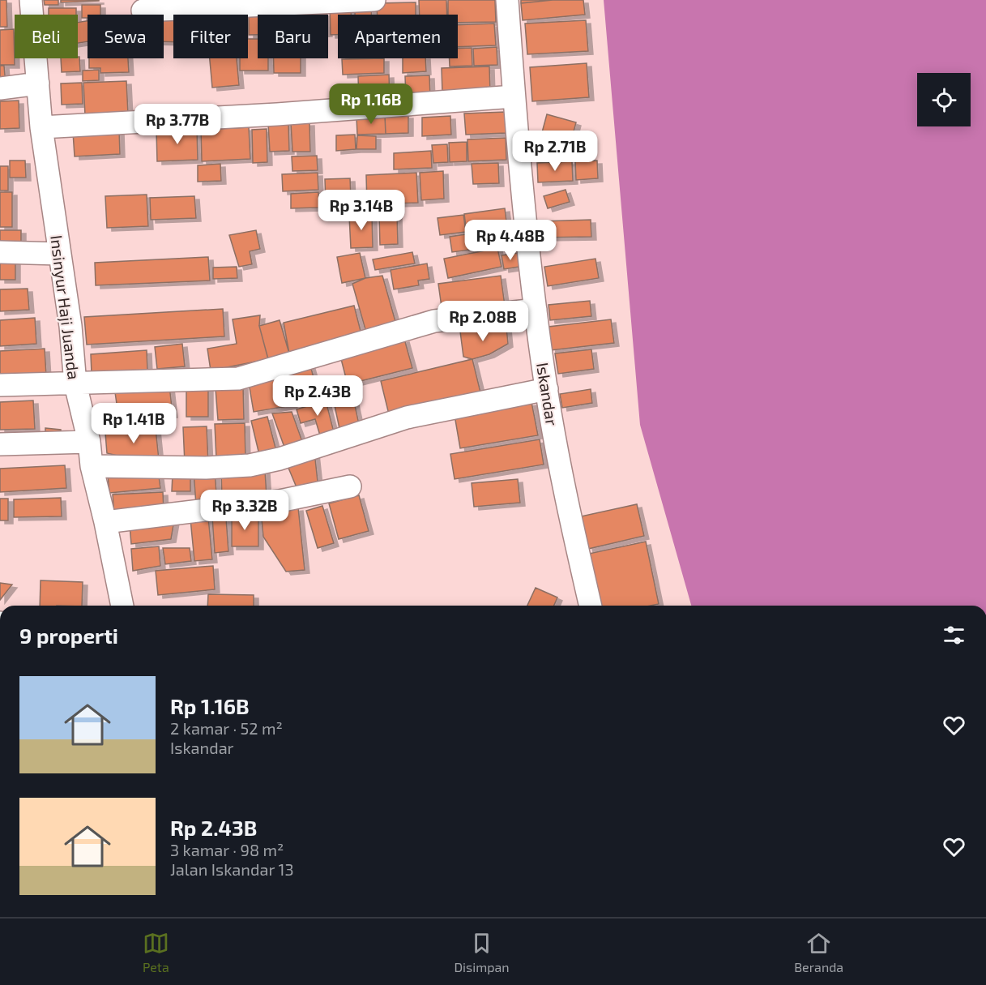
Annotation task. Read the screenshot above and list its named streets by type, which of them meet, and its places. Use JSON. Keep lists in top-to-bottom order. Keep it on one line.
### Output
{"streets":{"street":["Insinyur Haji Juanda","Iskandar"]},"page":{"chip":["Beli","Sewa","Filter","Baru","Apartemen"],"price":["Rp 1.16B","Rp 3.77B","Rp 2.71B","Rp 3.14B","Rp 4.48B","Rp 2.08B","Rp 2.43B","Rp 1.41B","Rp 3.32B"],"heading":"9 properti","list":[{"name":"Rp 1.16B","note":"2 kamar · 52 m² · Iskandar"},{"name":"Rp 2.43B","note":"3 kamar · 98 m² · Jalan Iskandar 13"}],"tabs":["Peta","Disimpan","Beranda"]}}
